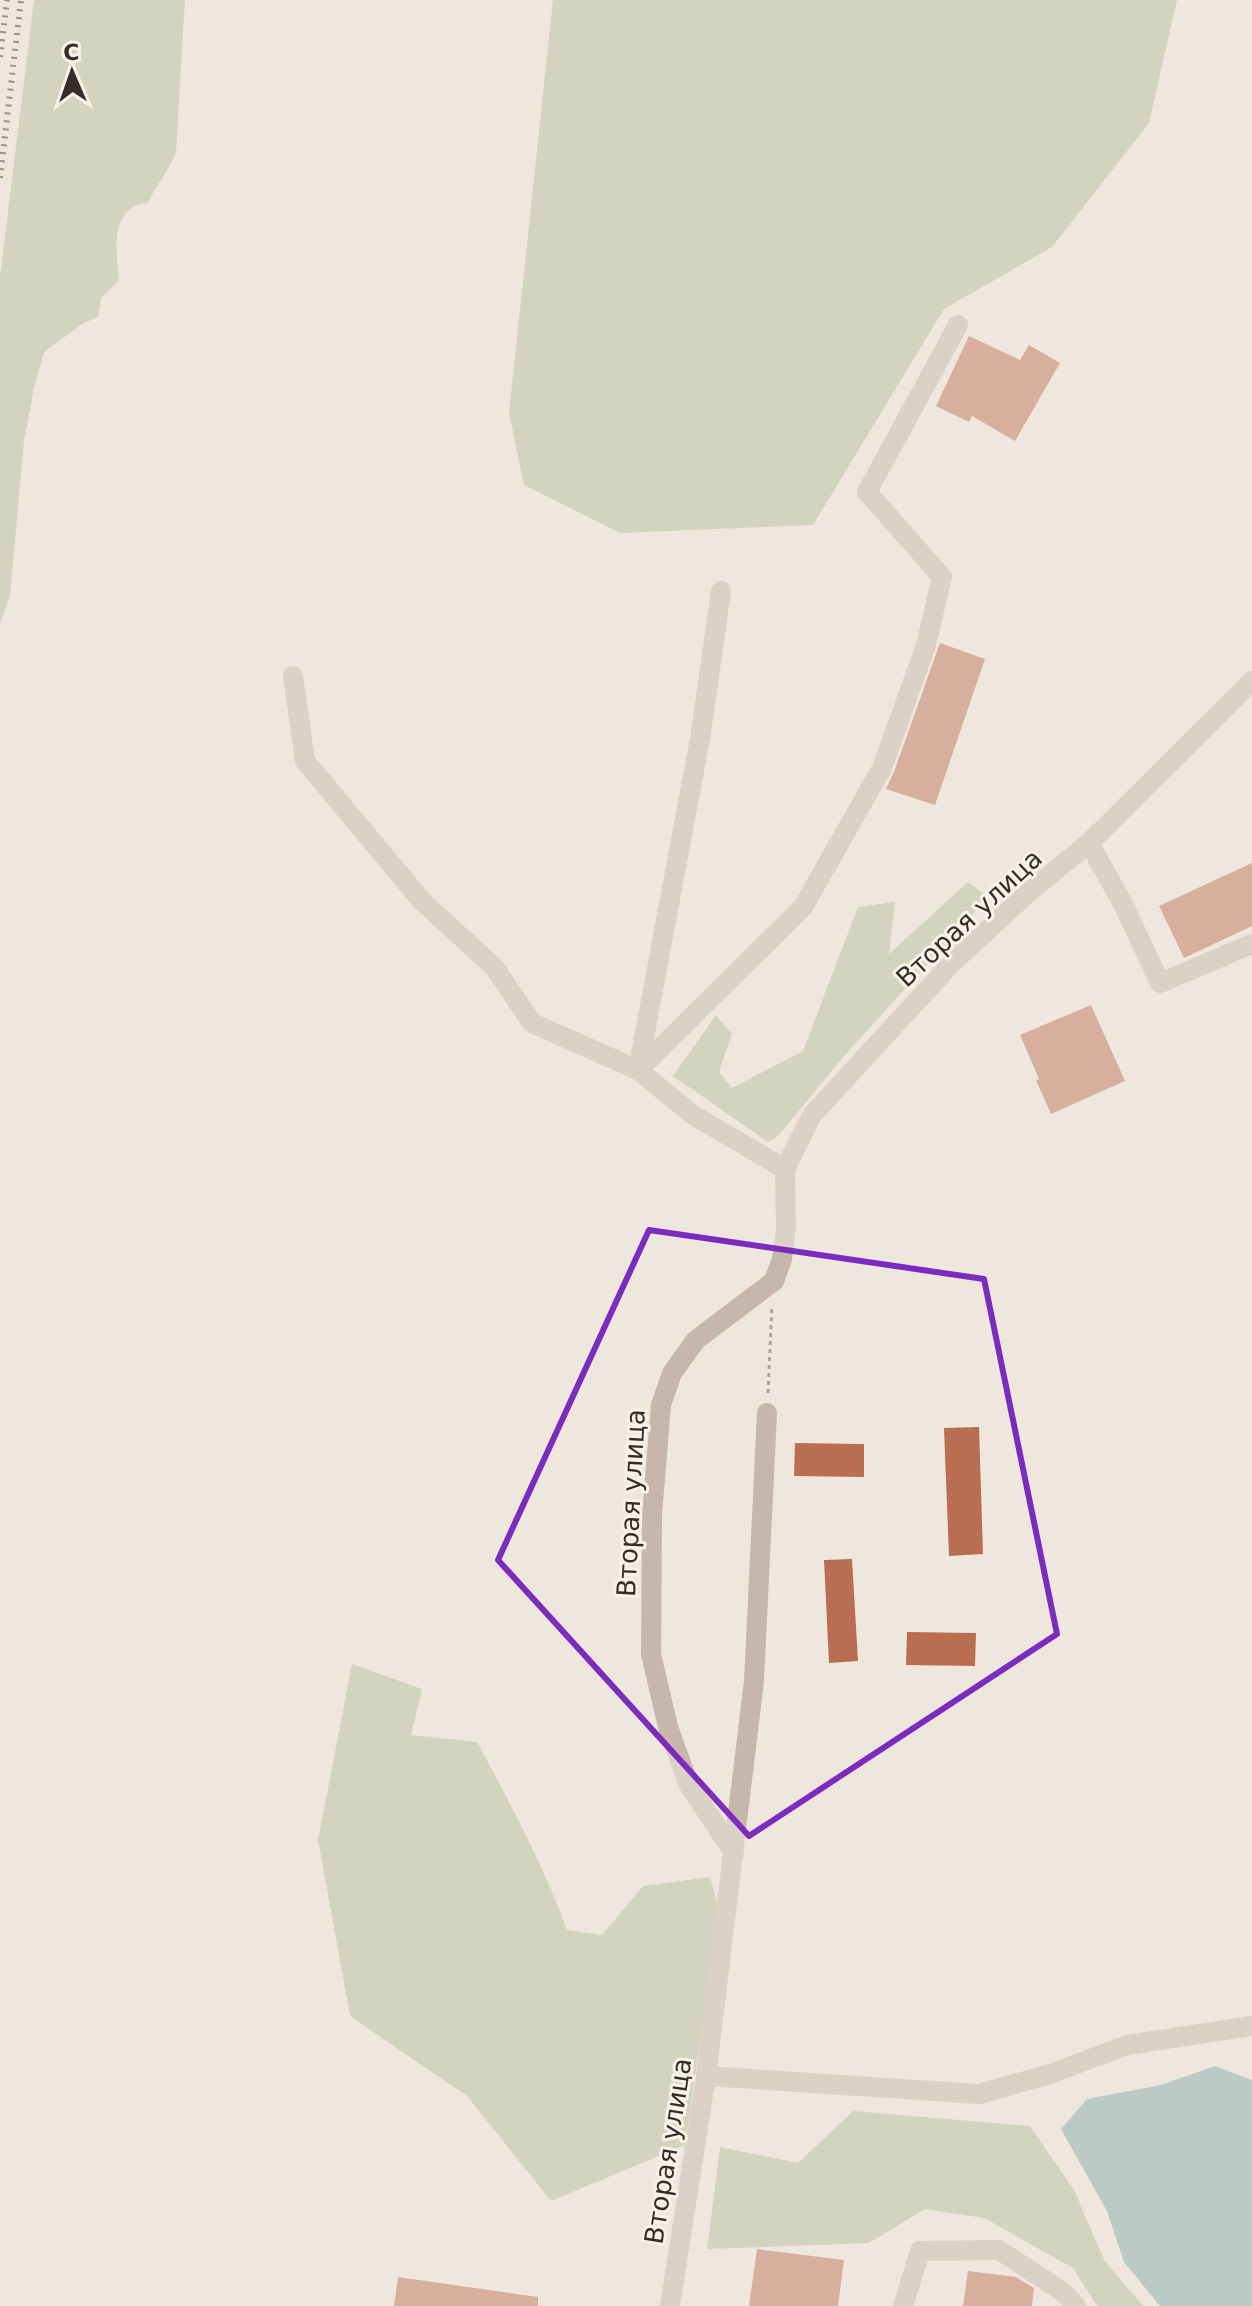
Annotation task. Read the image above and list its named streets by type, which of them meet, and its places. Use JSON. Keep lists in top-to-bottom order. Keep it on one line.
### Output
{"streets":{"street":["Вторая улица"]},"north":"top"}
